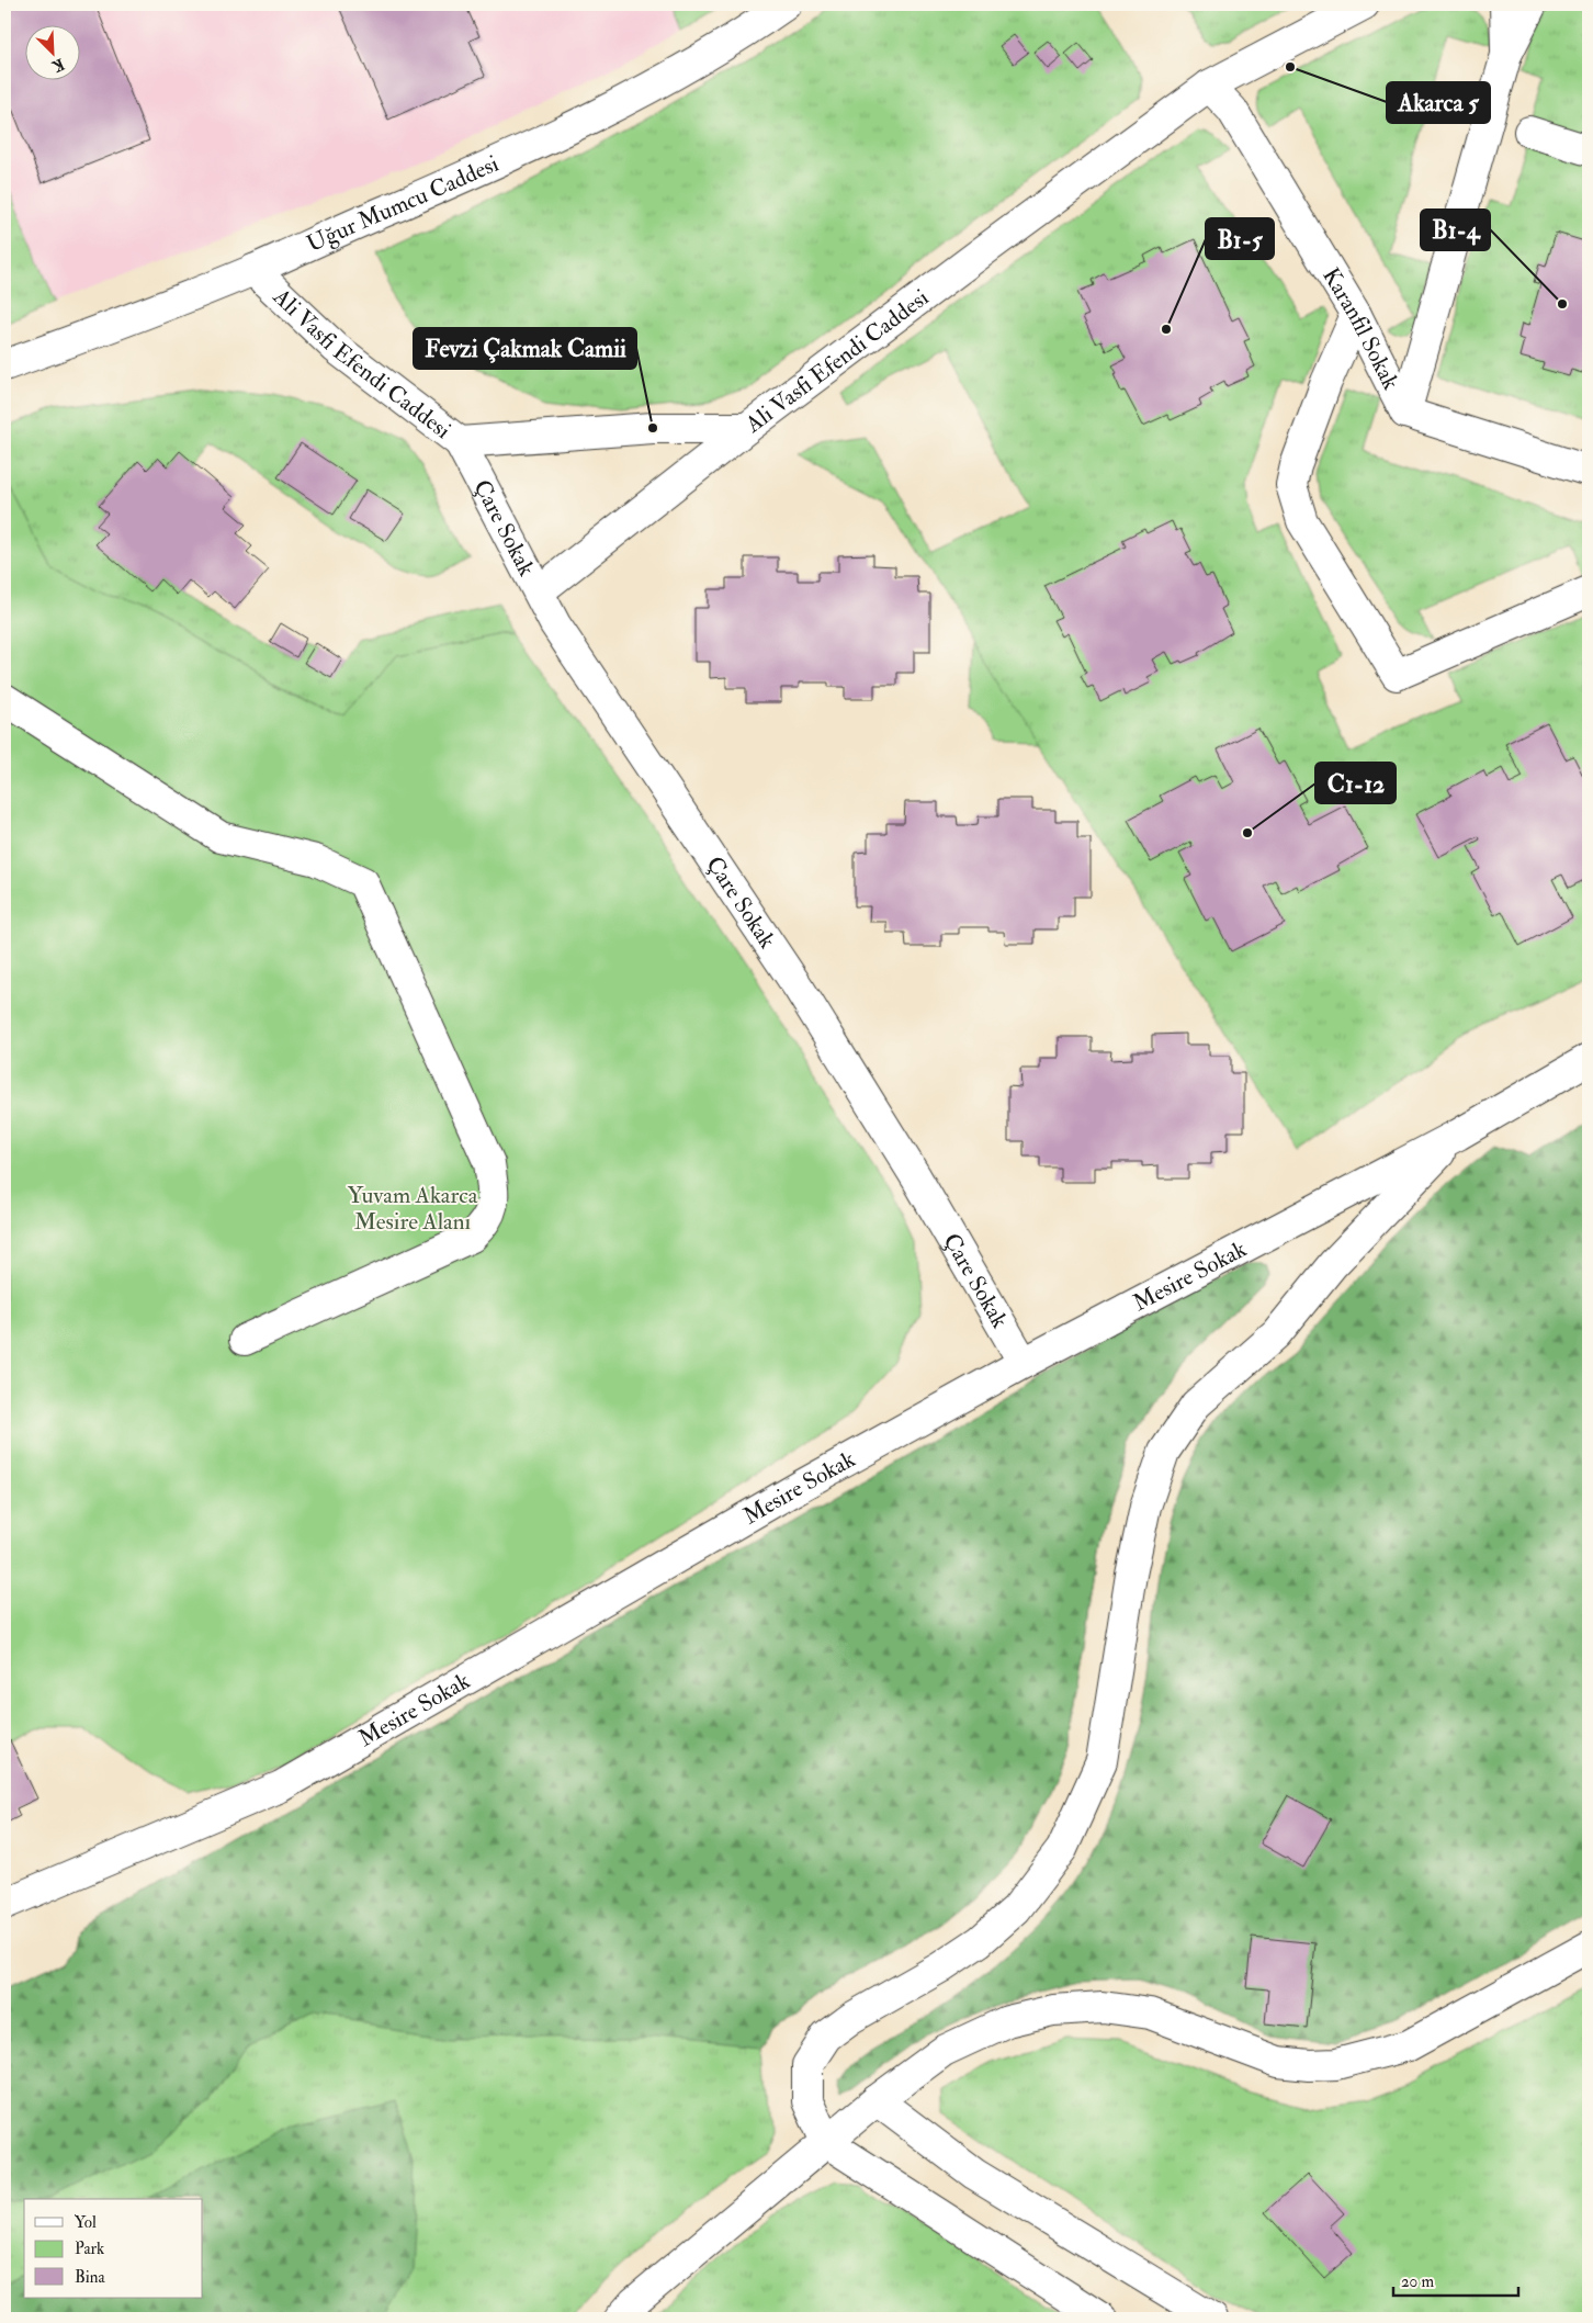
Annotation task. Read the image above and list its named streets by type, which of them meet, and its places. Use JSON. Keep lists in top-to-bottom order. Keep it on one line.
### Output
{"streets":{"street":["Uğur Mumcu Caddesi","Karanfil Sokak","Ali Vasfi Efendi Caddesi","Çare Sokak","Mesire Sokak"]},"crossings":[["Uğur Mumcu Caddesi","Ali Vasfi Efendi Caddesi"],["Karanfil Sokak","Ali Vasfi Efendi Caddesi"],["Ali Vasfi Efendi Caddesi","Çare Sokak"],["Çare Sokak","Mesire Sokak"]],"parks":["Yuvam Akarca Mesire Alanı"],"places":["Akarca 5","B1-4","B1-5","Fevzi Çakmak Camii","C1-12"],"legend":["Yol","Park","Bina"],"scale_bar":"20 m","north":"bottom right"}
